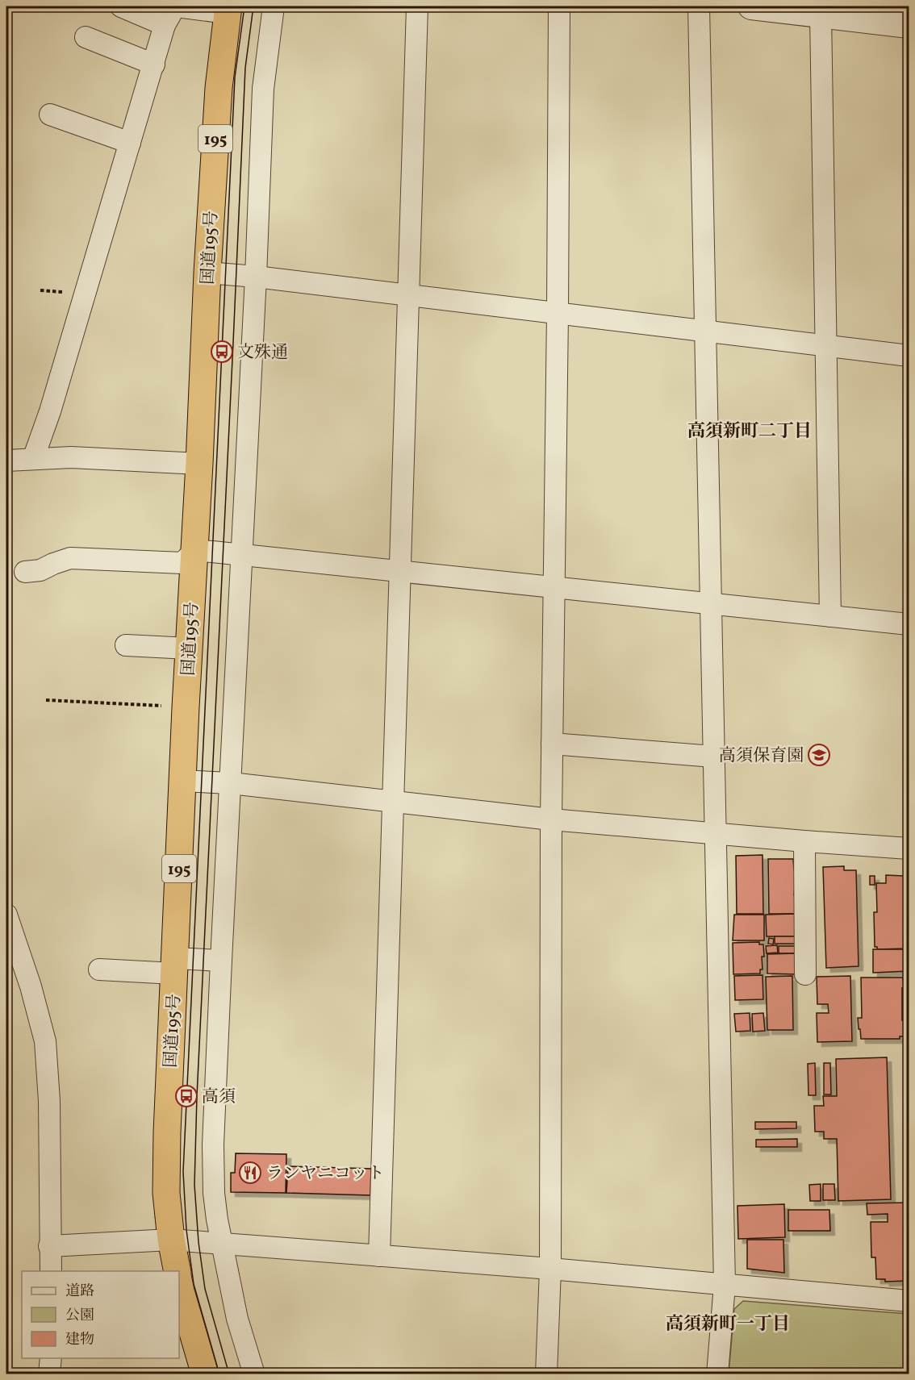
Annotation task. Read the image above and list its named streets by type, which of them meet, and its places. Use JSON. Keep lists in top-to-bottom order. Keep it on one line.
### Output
{"streets":{"highway":["195","国道195号"]},"districts":["高須新町二丁目","高須新町一丁目"],"places":{"bus stop":["文殊通","高須"],"school or university":["高須保育園"],"restaurant":["ランヤニコット"]},"legend":["道路","公園","建物"]}
